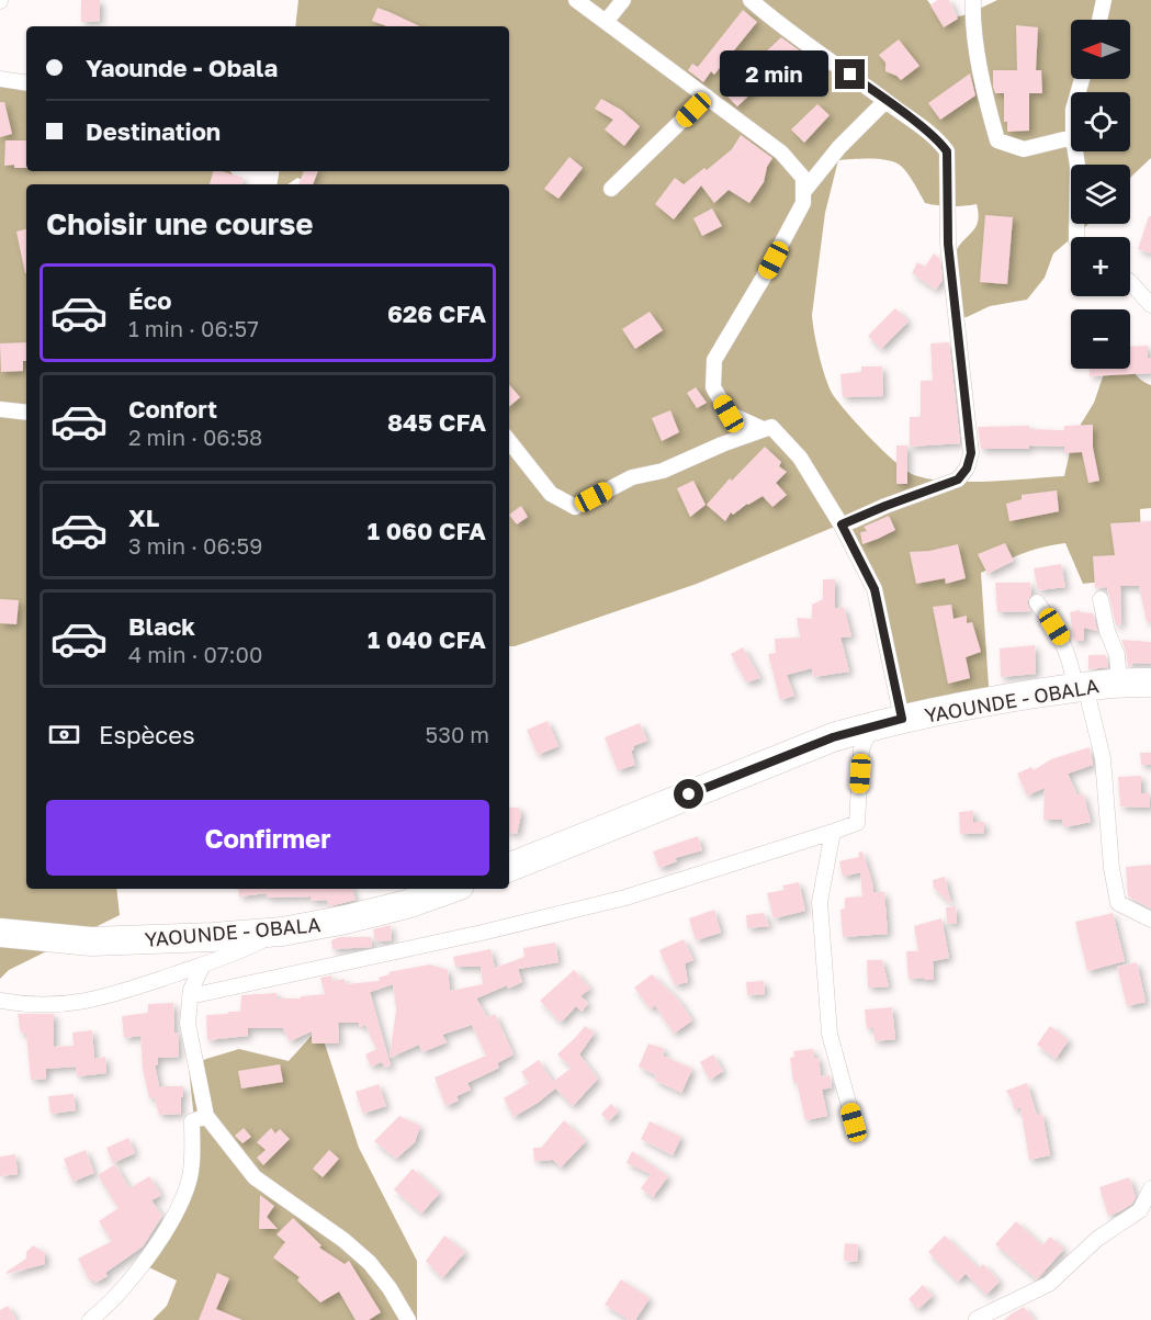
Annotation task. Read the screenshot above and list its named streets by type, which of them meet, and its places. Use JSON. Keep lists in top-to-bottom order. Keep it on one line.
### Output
{"streets":{"highway":["YAOUNDE - OBALA"]},"north":"left","page":{"map_buttons":["+","−"],"banner":["Yaounde - Obala","Destination"],"bubble":"2 min","heading":"Choisir une course","list":[{"name":"Éco","note":"1 min · 06:57","value":"626 CFA"},{"name":"Confort","note":"2 min · 06:58","value":"845 CFA"},{"name":"XL","note":"3 min · 06:59","value":"1 060 CFA"},{"name":"Black","note":"4 min · 07:00","value":"1 040 CFA"}],"pay":["Espèces","530 m"],"buttons":"Confirmer"}}
